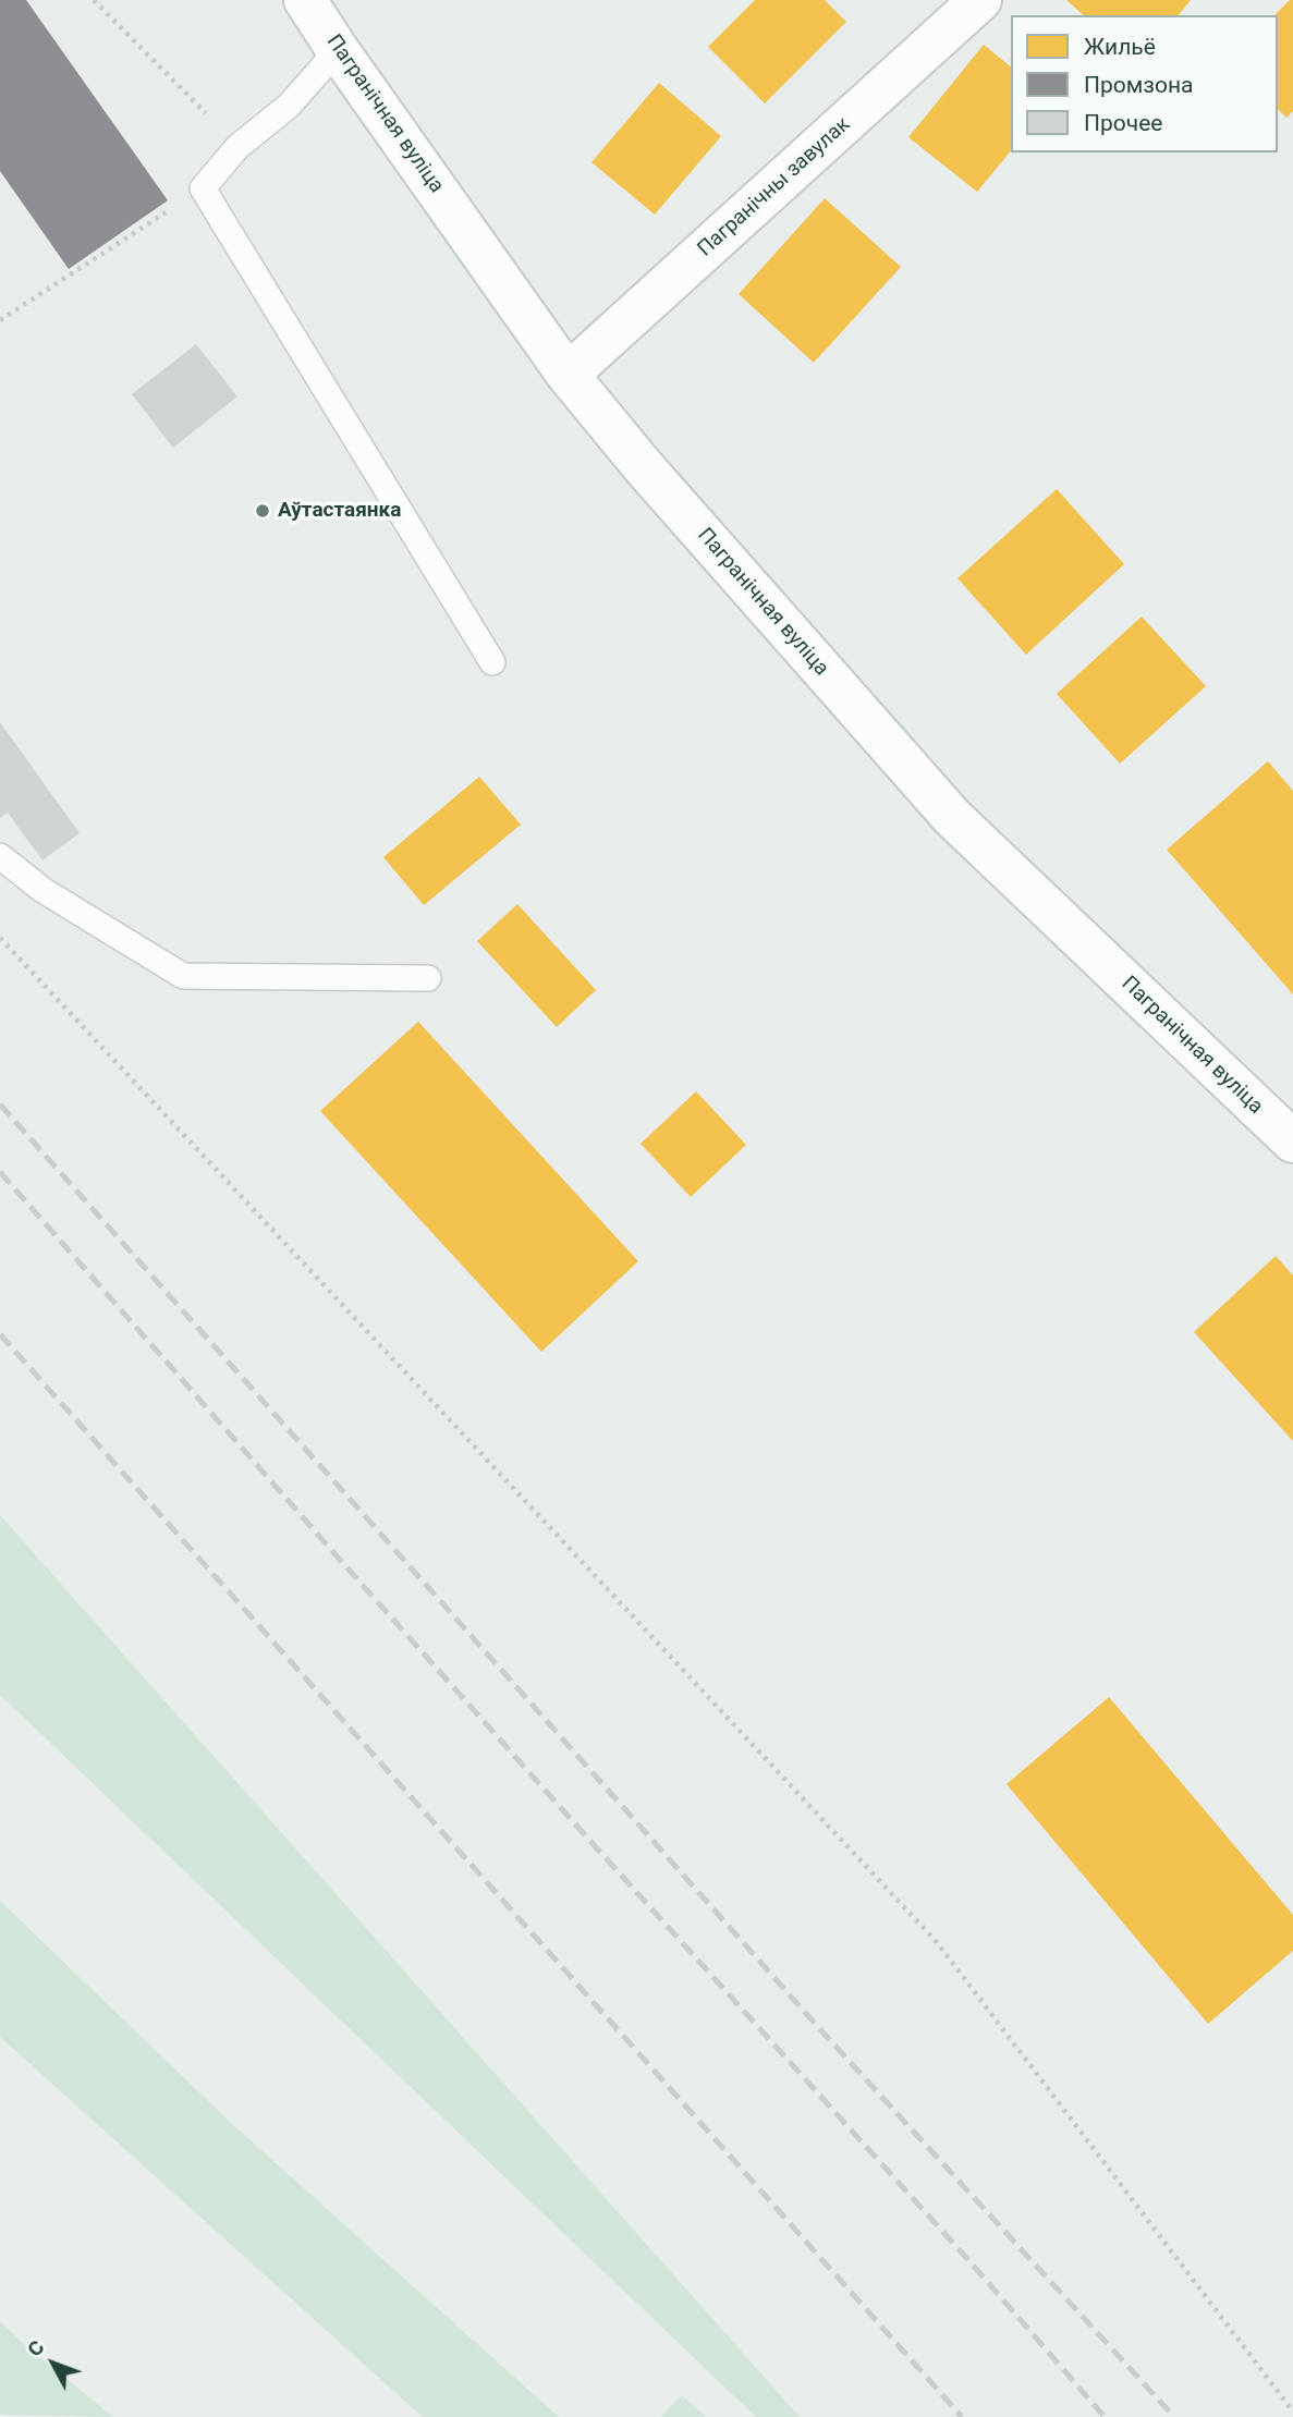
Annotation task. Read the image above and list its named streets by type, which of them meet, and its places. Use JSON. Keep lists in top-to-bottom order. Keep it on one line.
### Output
{"streets":{"main road":["Пагранічная вуліца","Пагранічны завулак"]},"crossings":[["Пагранічная вуліца","Пагранічны завулак"]],"places":["Аўтастаянка"],"legend":["Жильё","Промзона","Прочее"],"north":"top left"}
